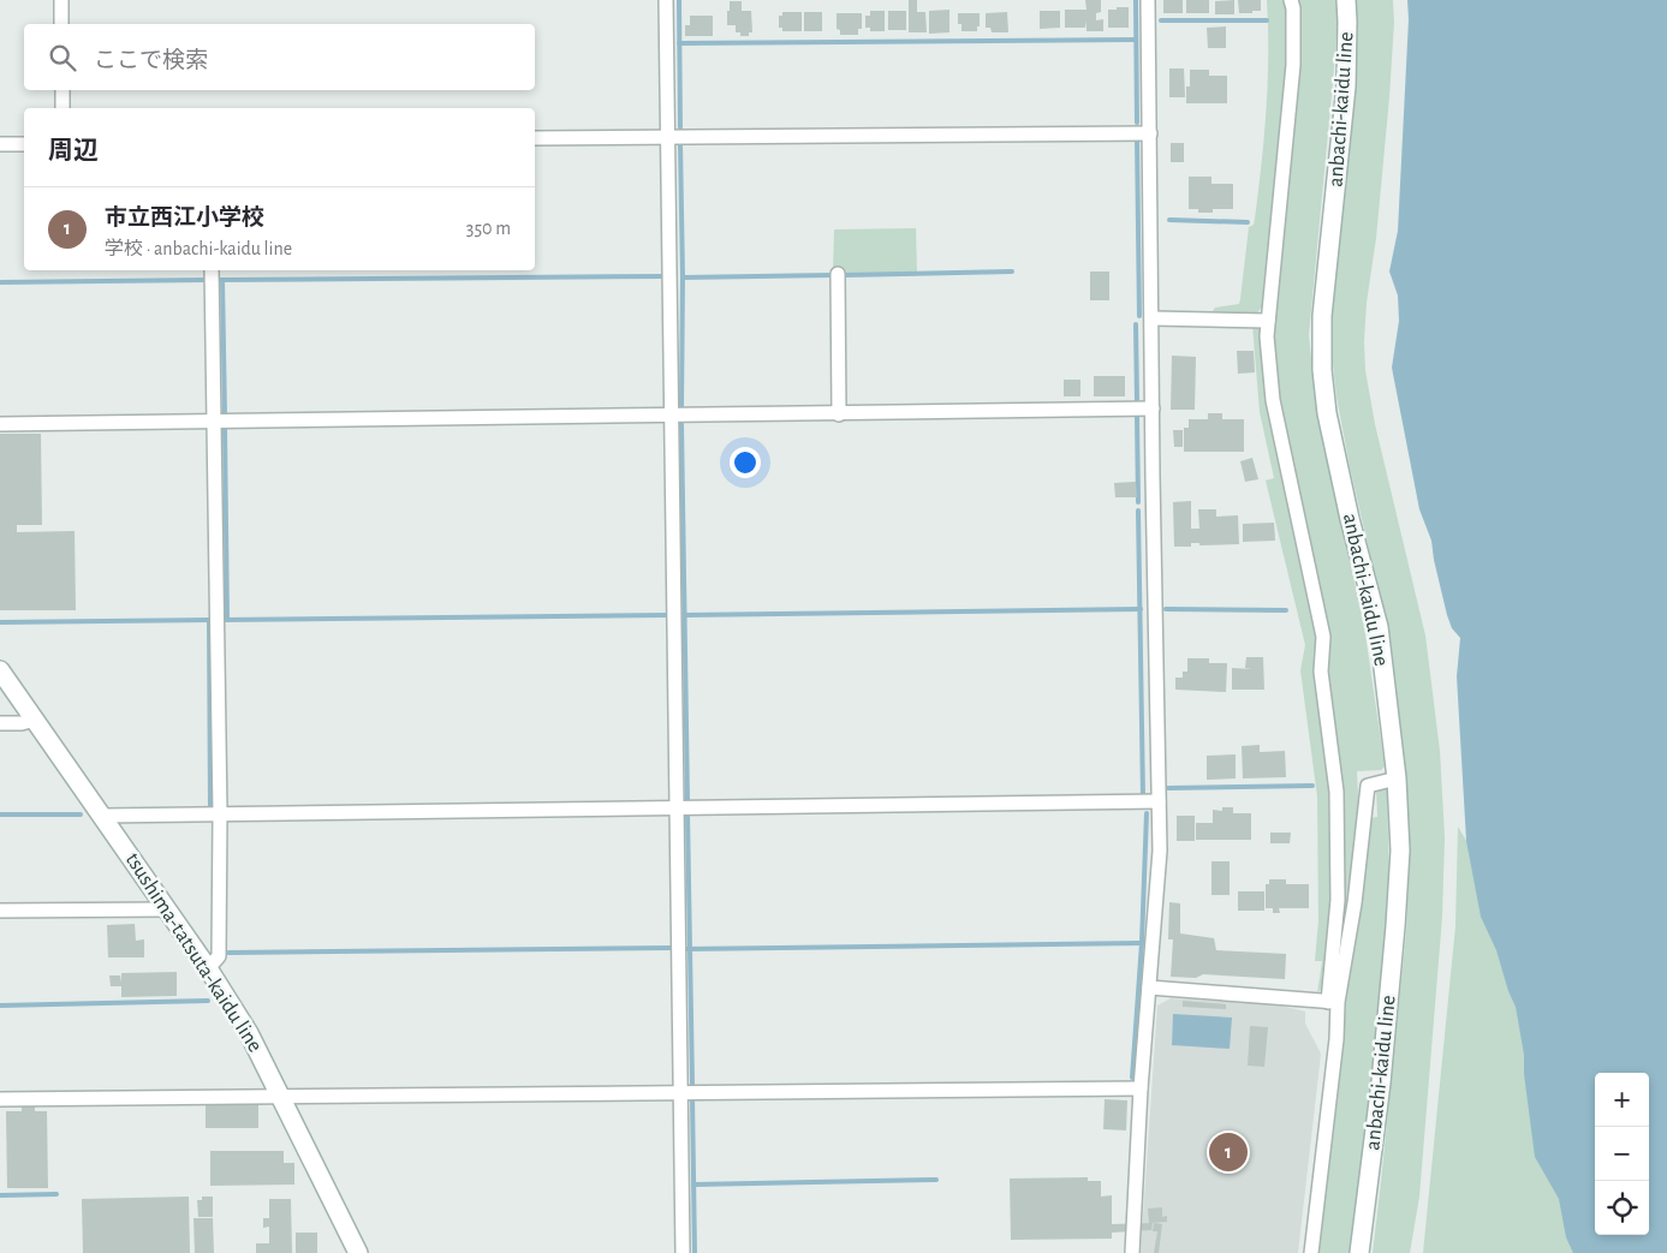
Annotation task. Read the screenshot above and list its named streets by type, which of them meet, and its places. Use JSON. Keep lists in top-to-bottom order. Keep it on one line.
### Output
{"streets":{"main road":["anbachi-kaidu line","tsushima-tatsuta-kaidu line"]},"page":{"search":"ここで検索","heading":"周辺","list":[{"mark":"1","name":"市立西江小学校","note":"学校 · anbachi-kaidu line","value":"350 m"}],"map_buttons":["+","−"],"pins":"1"}}
